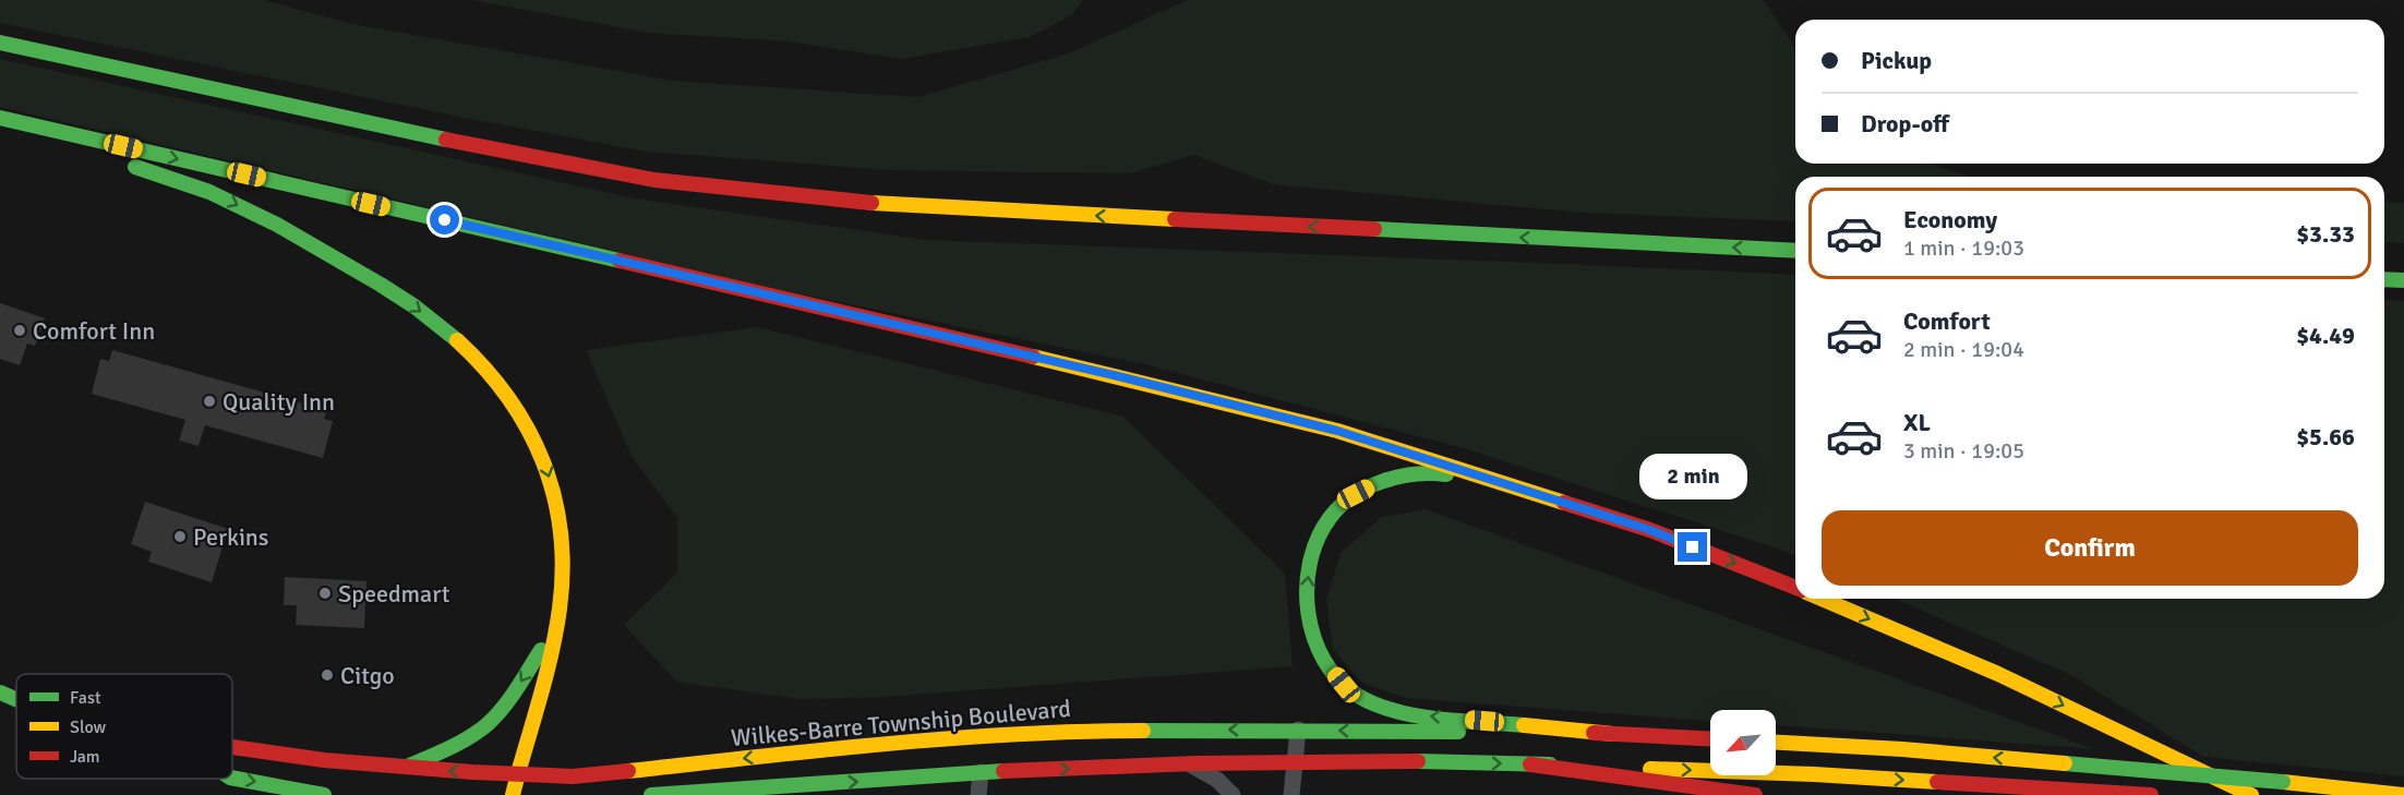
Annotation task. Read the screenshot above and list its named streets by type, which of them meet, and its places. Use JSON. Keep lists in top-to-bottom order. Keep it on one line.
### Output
{"streets":{"main road":["Wilkes-Barre Township Boulevard"]},"places":["Comfort Inn","Quality Inn","Perkins","Speedmart","Citgo"],"legend":["Fast","Slow","Jam"],"north":"bottom left","page":{"banner":["Pickup","Drop-off"],"list":[{"name":"Economy","note":"1 min · 19:03","value":"$3.33"},{"name":"Comfort","note":"2 min · 19:04","value":"$4.49"},{"name":"XL","note":"3 min · 19:05","value":"$5.66"}],"bubble":"2 min","buttons":"Confirm"}}
